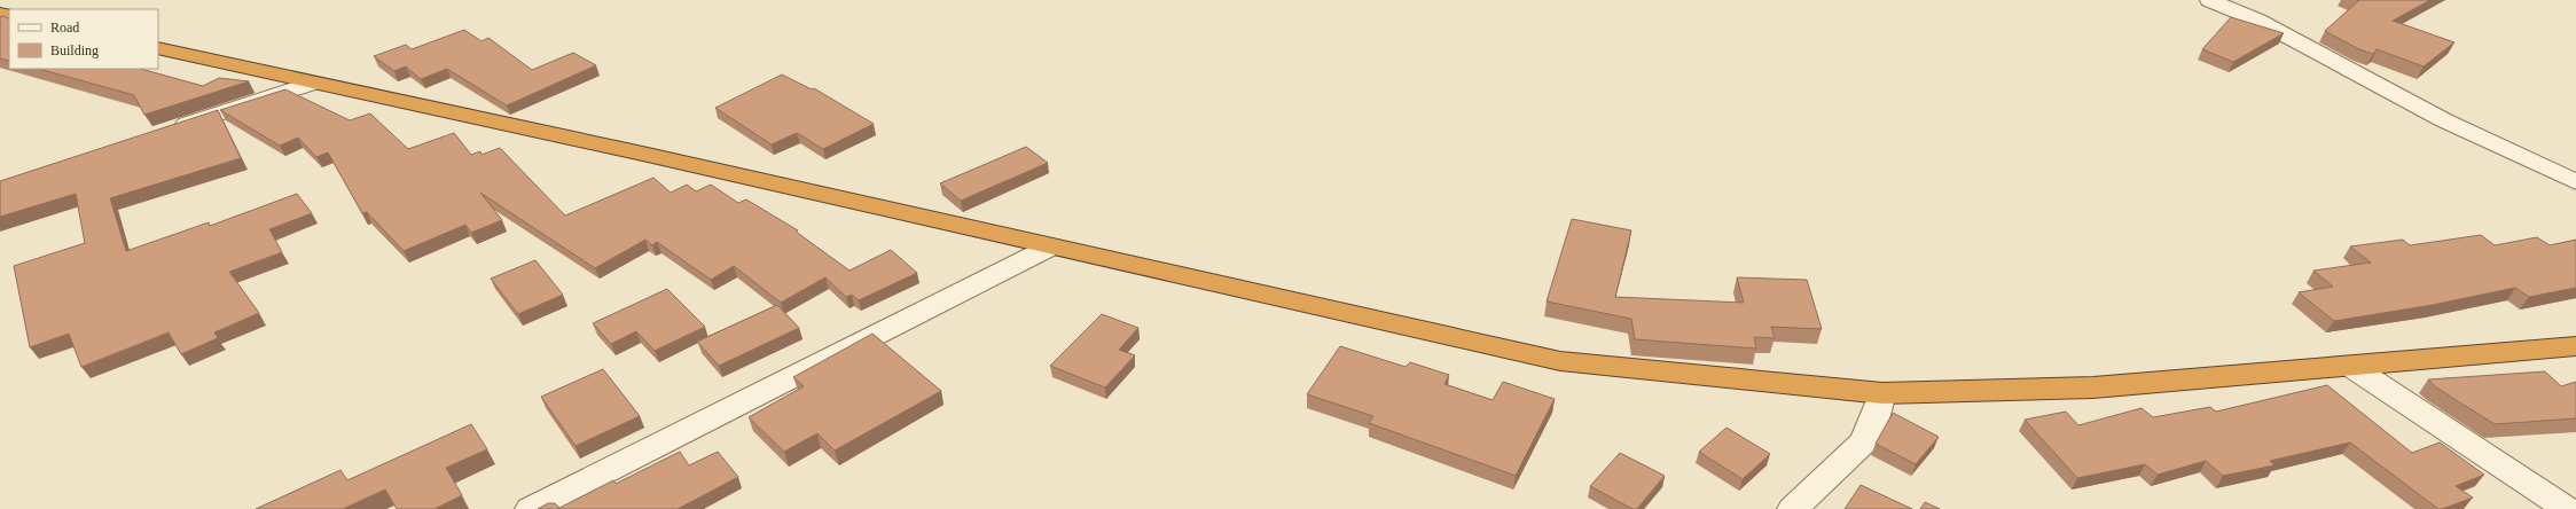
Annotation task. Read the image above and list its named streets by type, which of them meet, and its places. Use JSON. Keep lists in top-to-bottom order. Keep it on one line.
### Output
{"legend":["Road","Building"]}
